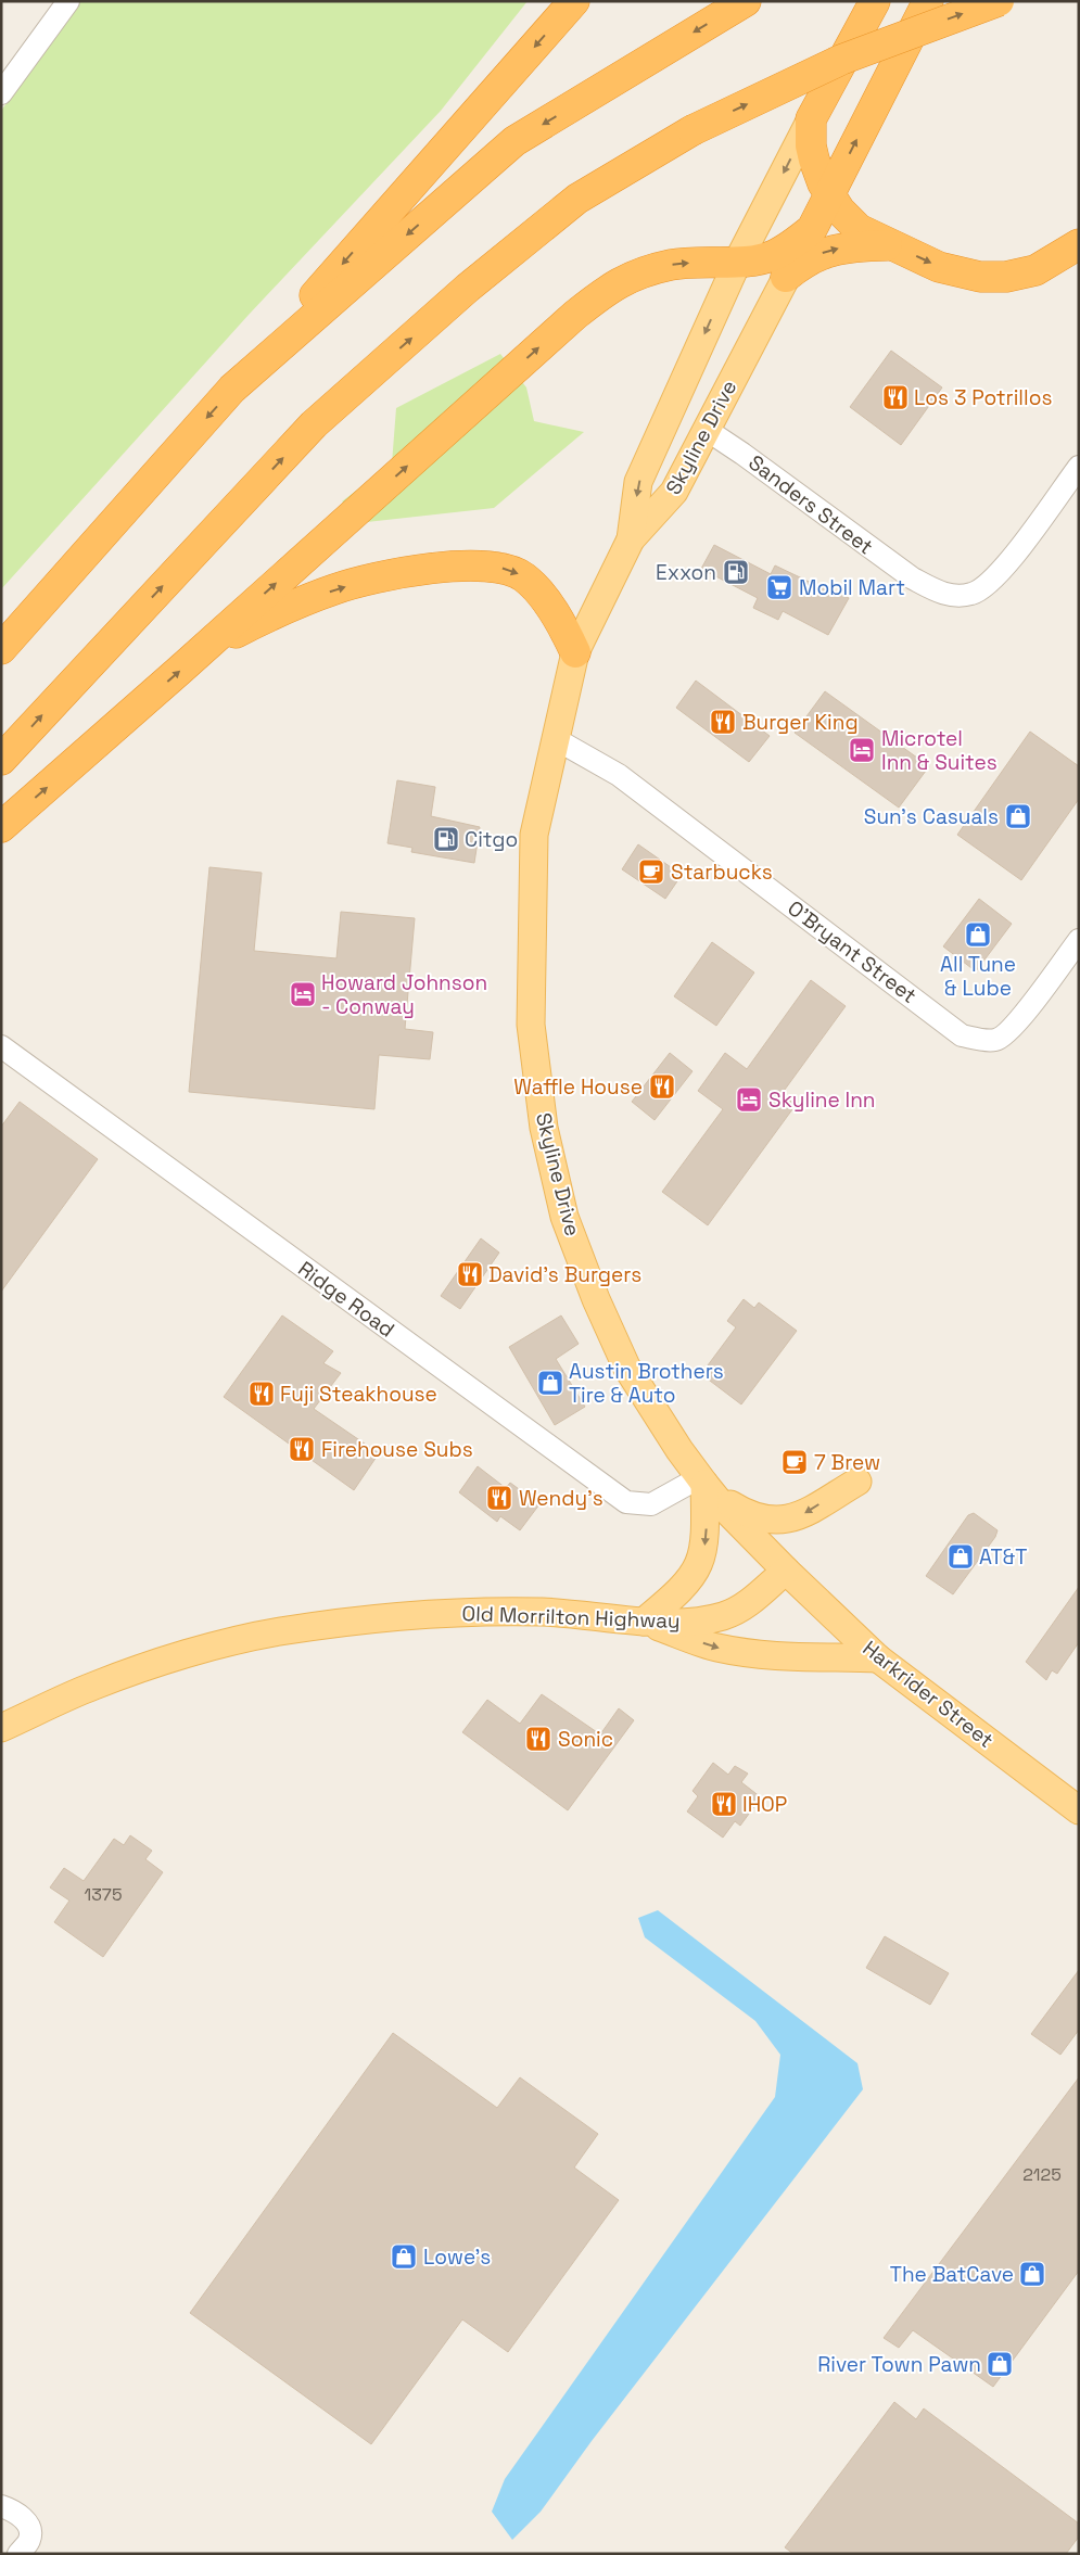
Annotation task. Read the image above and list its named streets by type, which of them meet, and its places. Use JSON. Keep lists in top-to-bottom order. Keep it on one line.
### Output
{"streets":{"highway":["Skyline Drive"],"main road":["Old Morrilton Highway","Harkrider Street"],"street":["Sanders Street","O'Bryant Street","Ridge Road"]},"crossings":[["Skyline Drive","Sanders Street"],["Skyline Drive","O'Bryant Street"],["Skyline Drive","Ridge Road"],["Skyline Drive","Old Morrilton Highway"],["Skyline Drive","Harkrider Street"],["Old Morrilton Highway","Harkrider Street"]],"places":{"restaurant":["Los 3 Potrillos","Burger King","Waffle House","David's Burgers","Fuji Steakhouse","Firehouse Subs","Wendy's","Sonic","IHOP"],"fuel station":["Exxon","Citgo"],"supermarket":["Mobil Mart"],"hotel":["Microtel Inn & Suites","Howard Johnson - Conway","Skyline Inn"],"shop":["Sun's Casuals","All Tune & Lube","Austin Brothers Tire & Auto","AT&T","Lowe's","The BatCave","River Town Pawn"],"cafe":["Starbucks","7 Brew"]},"house_numbers":["1375","2125"]}
